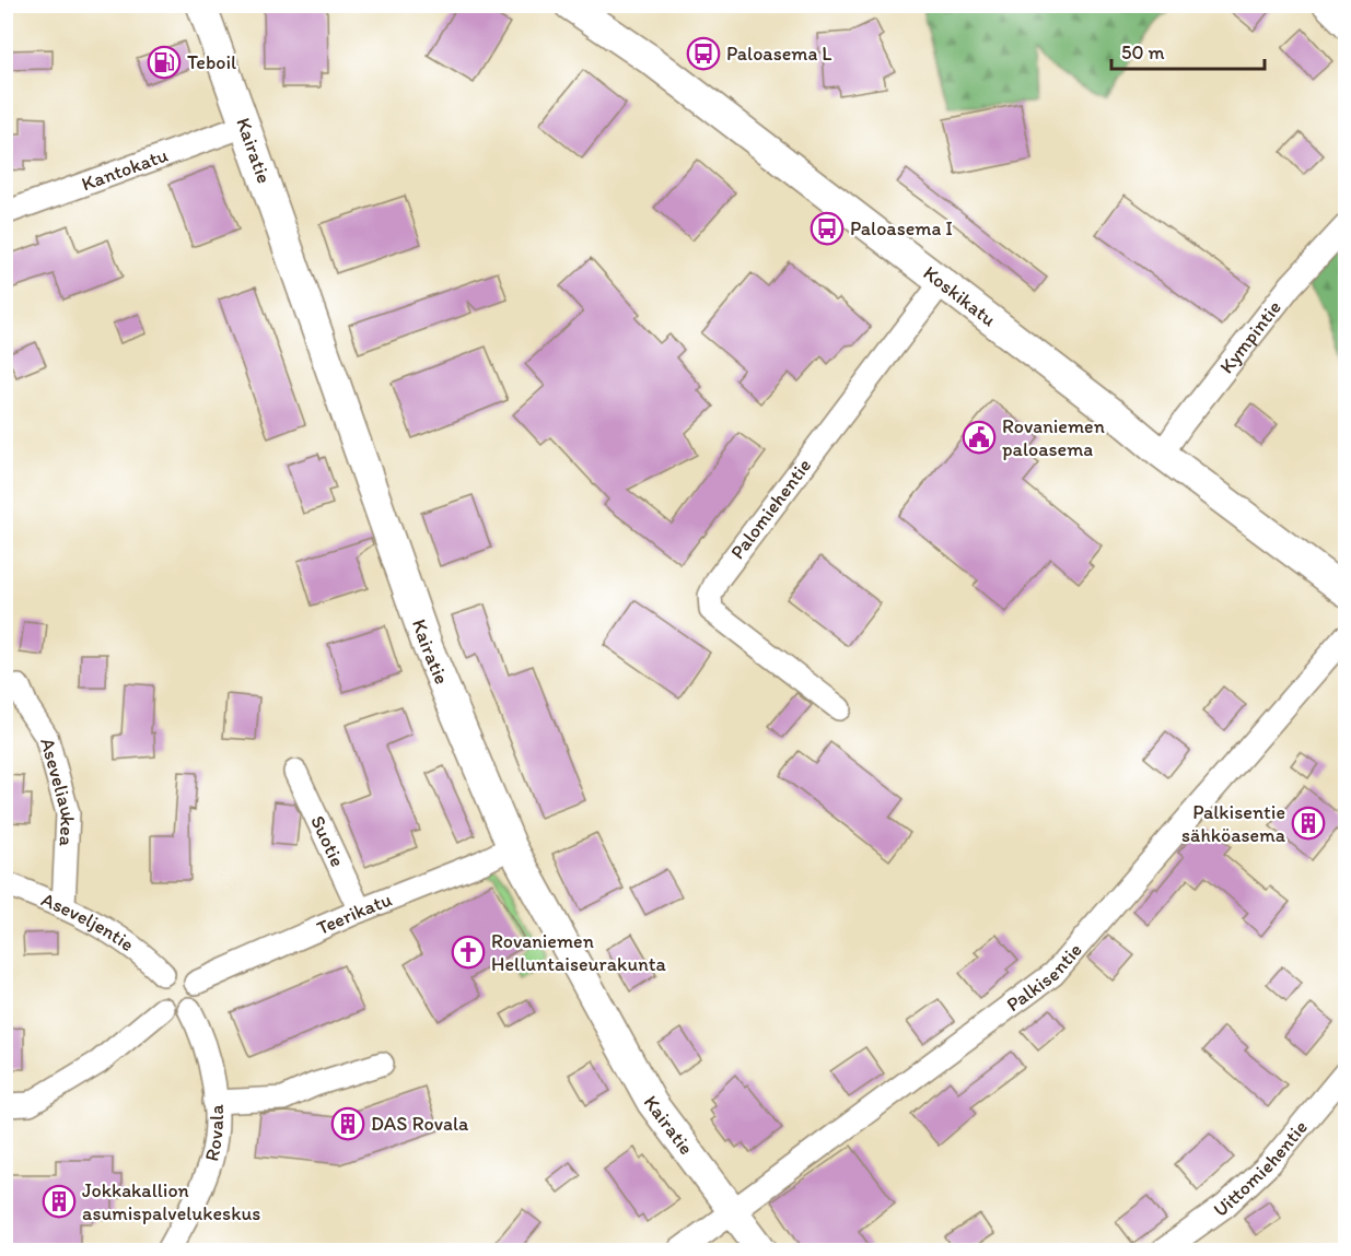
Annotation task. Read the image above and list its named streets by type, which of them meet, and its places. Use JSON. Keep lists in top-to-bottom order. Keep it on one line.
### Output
{"streets":{"main road":["Kairatie","Koskikatu"],"street":["Kantokatu","Kympintie","Palomiehentie","Aseveliaukea","Suotie","Teerikatu","Aseveljentie","Palkisentie","Rovala","Uittomiehentie"]},"crossings":[["Kairatie","Kantokatu"],["Kairatie","Teerikatu"],["Kairatie","Palkisentie"],["Koskikatu","Kympintie"],["Koskikatu","Palomiehentie"],["Aseveliaukea","Aseveljentie"],["Suotie","Teerikatu"],["Teerikatu","Aseveljentie"],["Teerikatu","Rovala"],["Aseveljentie","Rovala"]],"places":{"bus stop":["Paloasema L","Paloasema I"],"fuel station":["Teboil"],"public building":["Rovaniemen paloasema"],"building":["Palkisentie sähköasema","DAS Rovala","Jokkakallion asumispalvelukeskus"],"church":["Rovaniemen Helluntaiseurakunta"]},"scale_bar":"50 m"}
